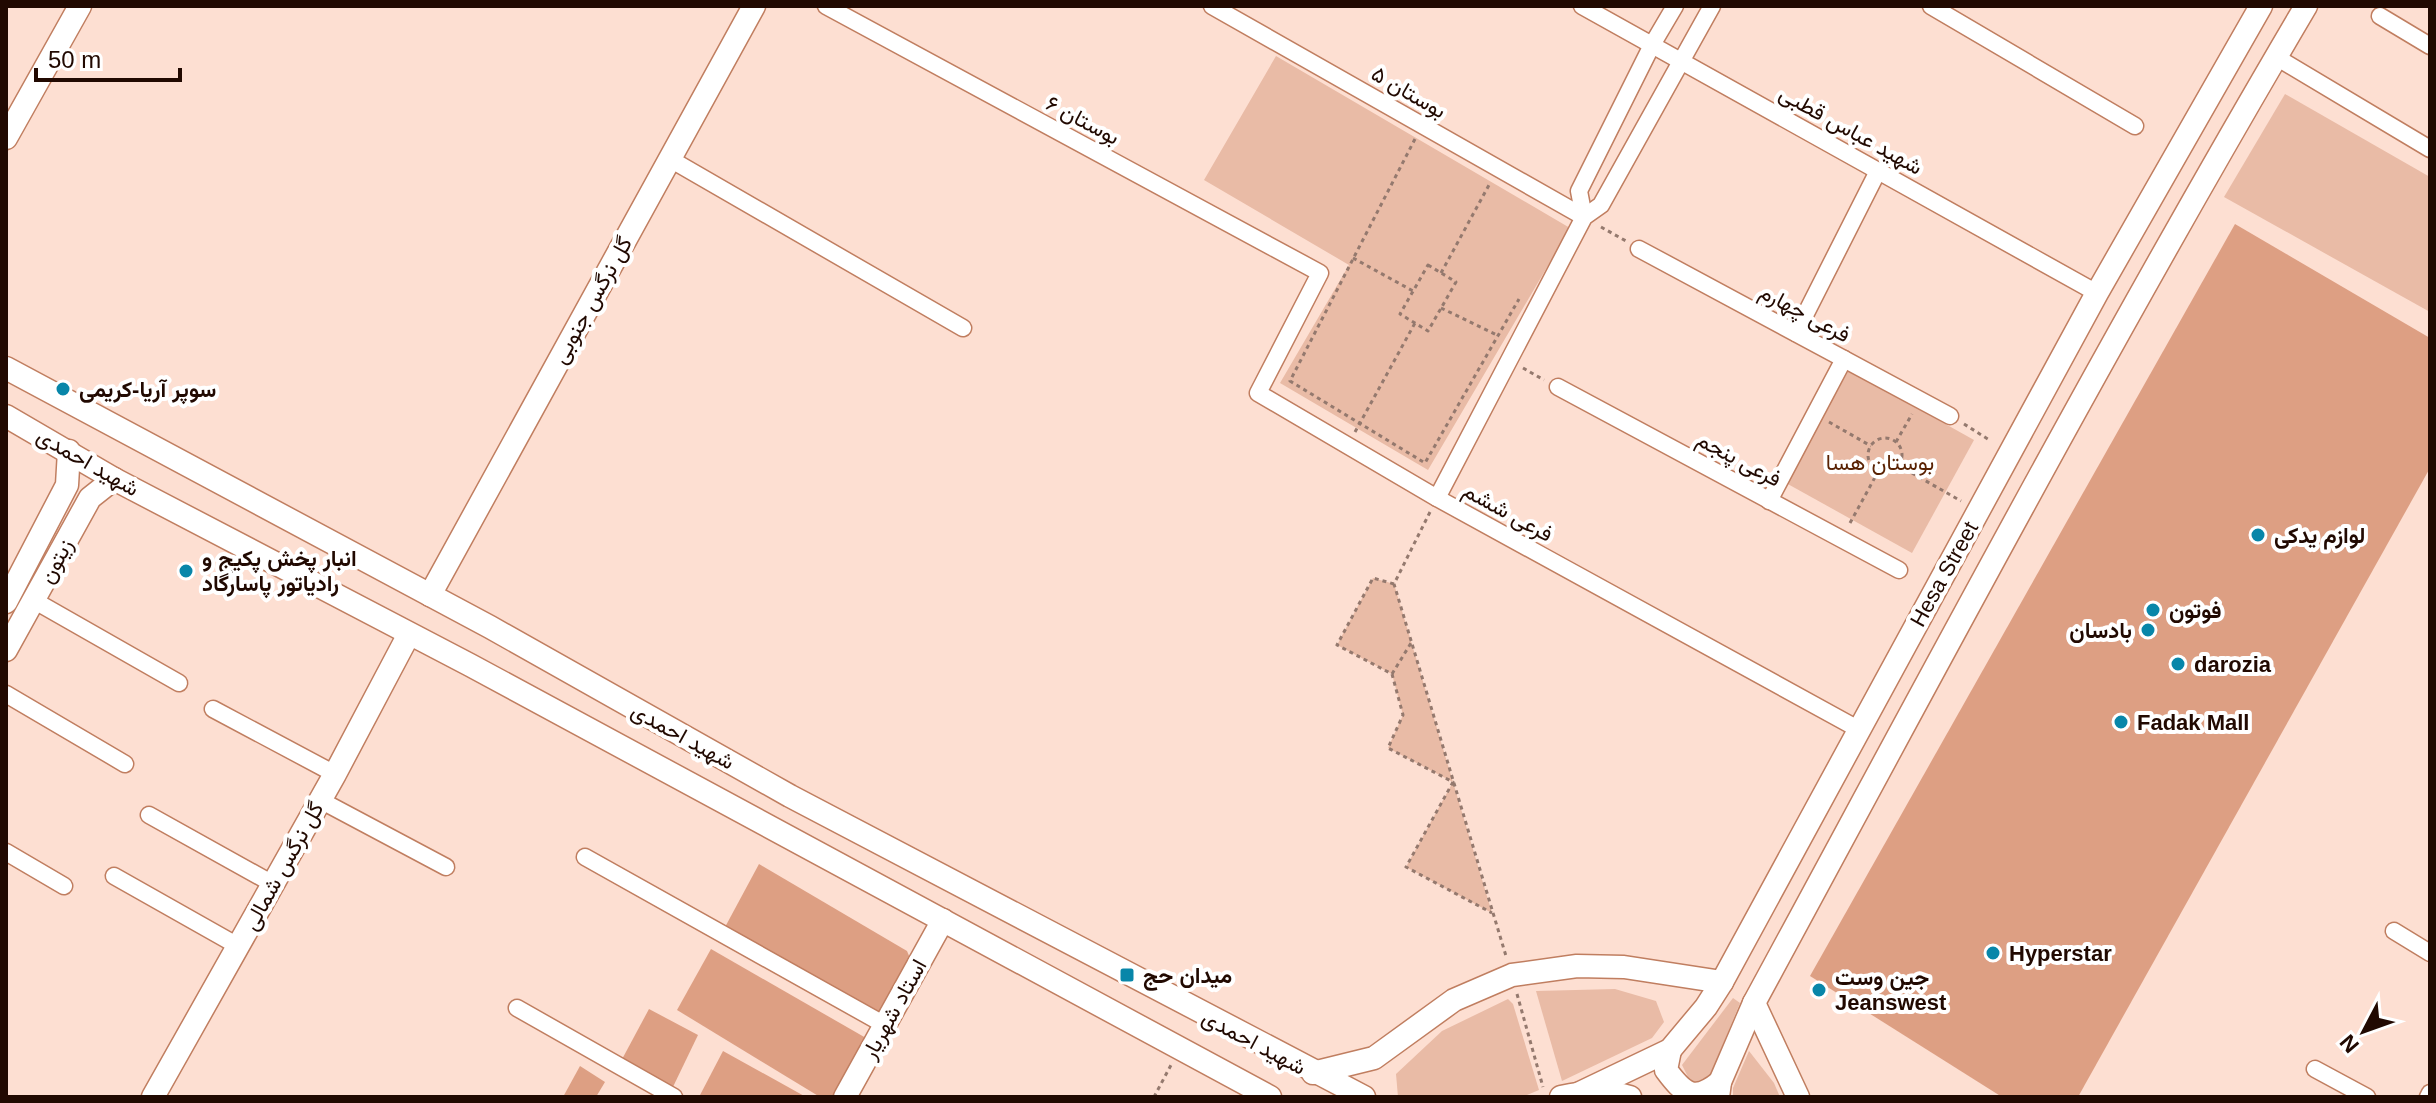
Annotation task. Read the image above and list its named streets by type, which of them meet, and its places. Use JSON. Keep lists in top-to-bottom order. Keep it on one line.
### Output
{"streets":{"main road":["گل نرگس جنوبی","شهید احمدی","زیتون","Hesa Street","گل نرگس شمالی","استاد شهریار"],"street":["بوستان ۵","بوستان ۶","شهید عباس قطبی","فرعی چهارم","فرعی پنجم","فرعی ششم"]},"crossings":[["بوستان ۶","فرعی ششم"],["شهید عباس قطبی","Hesa Street"],["گل نرگس جنوبی","شهید احمدی"],["شهید احمدی","زیتون"],["شهید احمدی","گل نرگس شمالی"],["شهید احمدی","استاد شهریار"],["فرعی ششم","Hesa Street"]],"parks":["بوستان هسا"],"places":{"other":["سوپر آریا-کریمی","لوازم یدکی","انبار پخش پکیج و رادیاتور پاسارگاد","فوتون","بادسان","darozia","Fadak Mall","Hyperstar","جین وست Jeanswest"],"transit":["میدان حج"]},"scale_bar":"50 m","north":"bottom left"}
